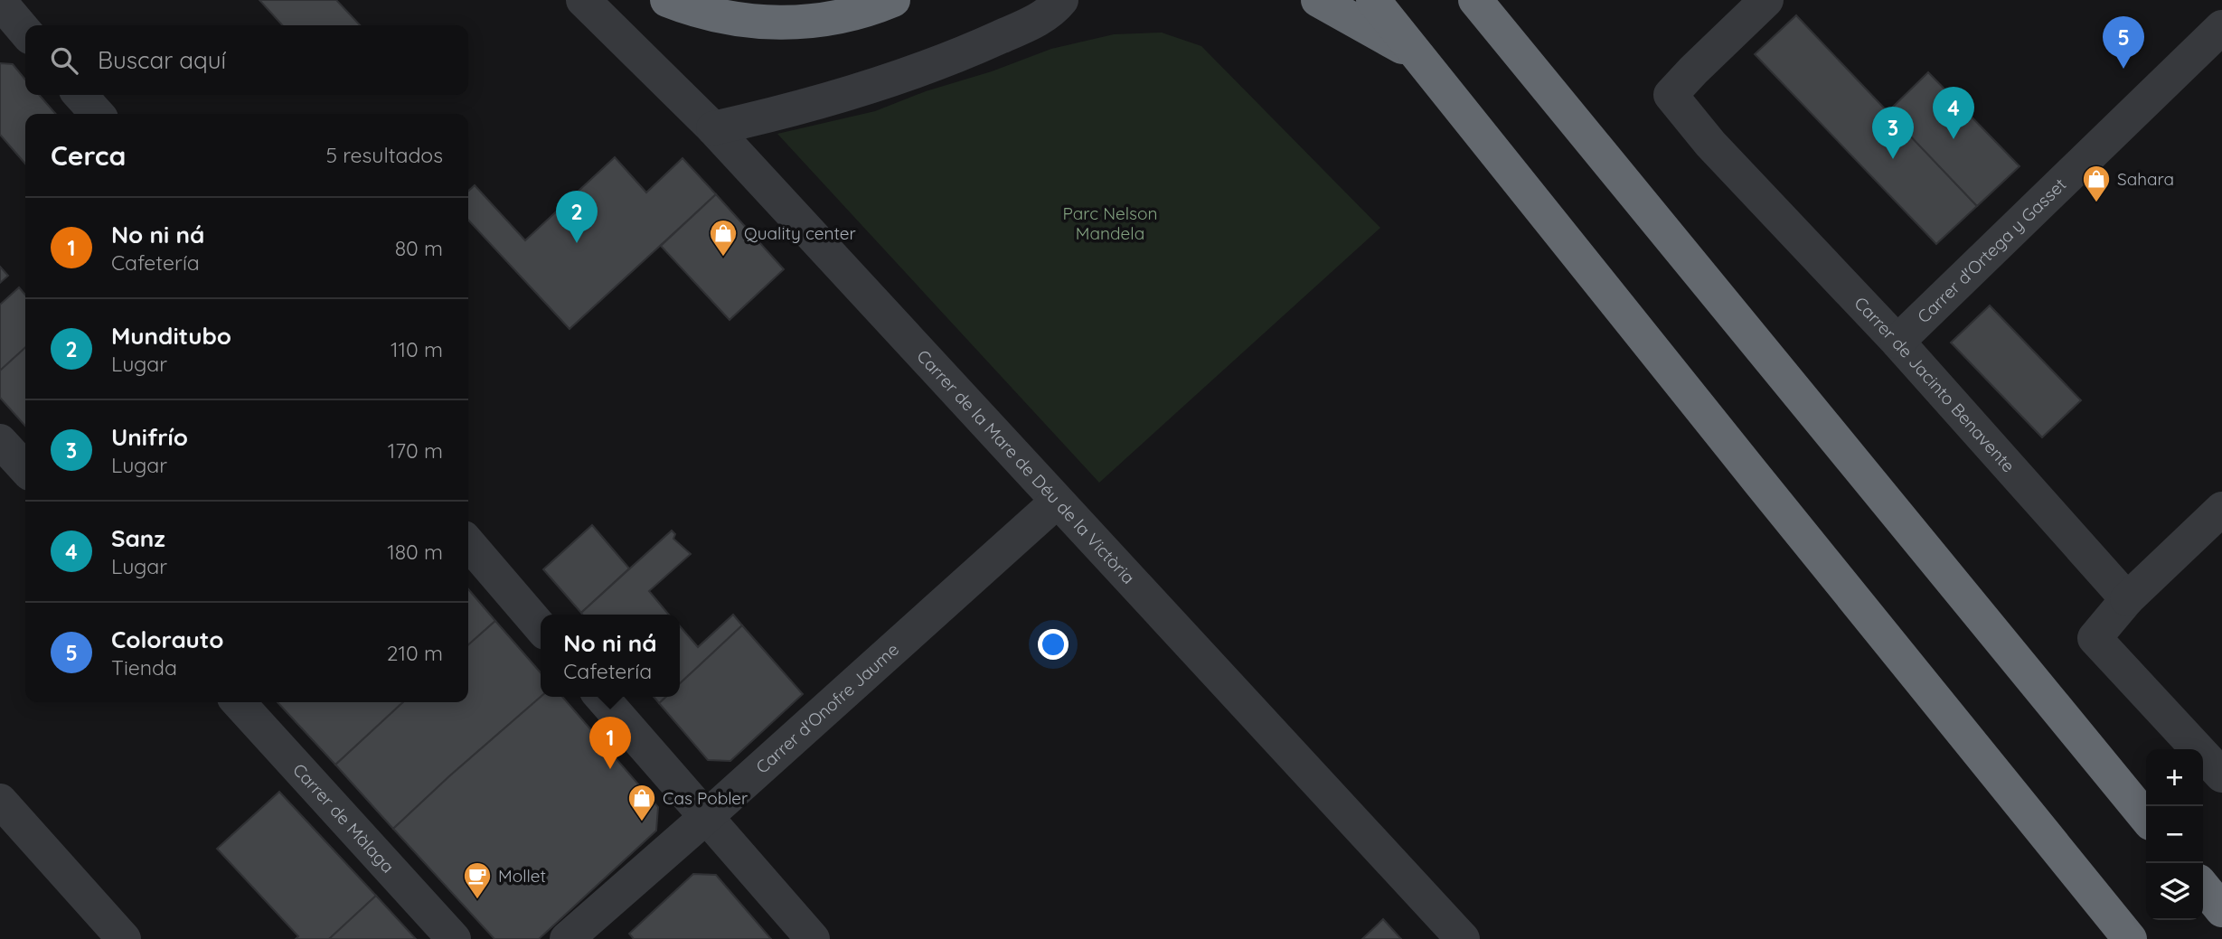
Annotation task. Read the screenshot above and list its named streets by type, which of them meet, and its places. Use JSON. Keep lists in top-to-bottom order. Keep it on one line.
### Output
{"streets":{"street":["Carrer d'Ortega y Gasset","Carrer de Jacinto Benavente","Carrer de la Mare de Déu de la Victòria","Carrer d'Onofre Jaume","Carrer de Màlaga"]},"crossings":[["Carrer d'Ortega y Gasset","Carrer de Jacinto Benavente"],["Carrer de la Mare de Déu de la Victòria","Carrer d'Onofre Jaume"]],"parks":["Parc Nelson Mandela"],"places":{"shop":["Sahara","Quality center","Cas Pobler"],"cafe":["Mollet"]},"page":{"pins":["5","4","3","2","1"],"search":"Buscar aquí","heading":["Cerca","5 resultados"],"list":[{"mark":"1","name":"No ni ná","note":"Cafetería","value":"80 m"},{"mark":"2","name":"Munditubo","note":"Lugar","value":"110 m"},{"mark":"3","name":"Unifrío","note":"Lugar","value":"170 m"},{"mark":"4","name":"Sanz","note":"Lugar","value":"180 m"},{"mark":"5","name":"Colorauto","note":"Tienda","value":"210 m"}],"popup":["No ni ná","Cafetería"],"map_buttons":["+","−"]}}
